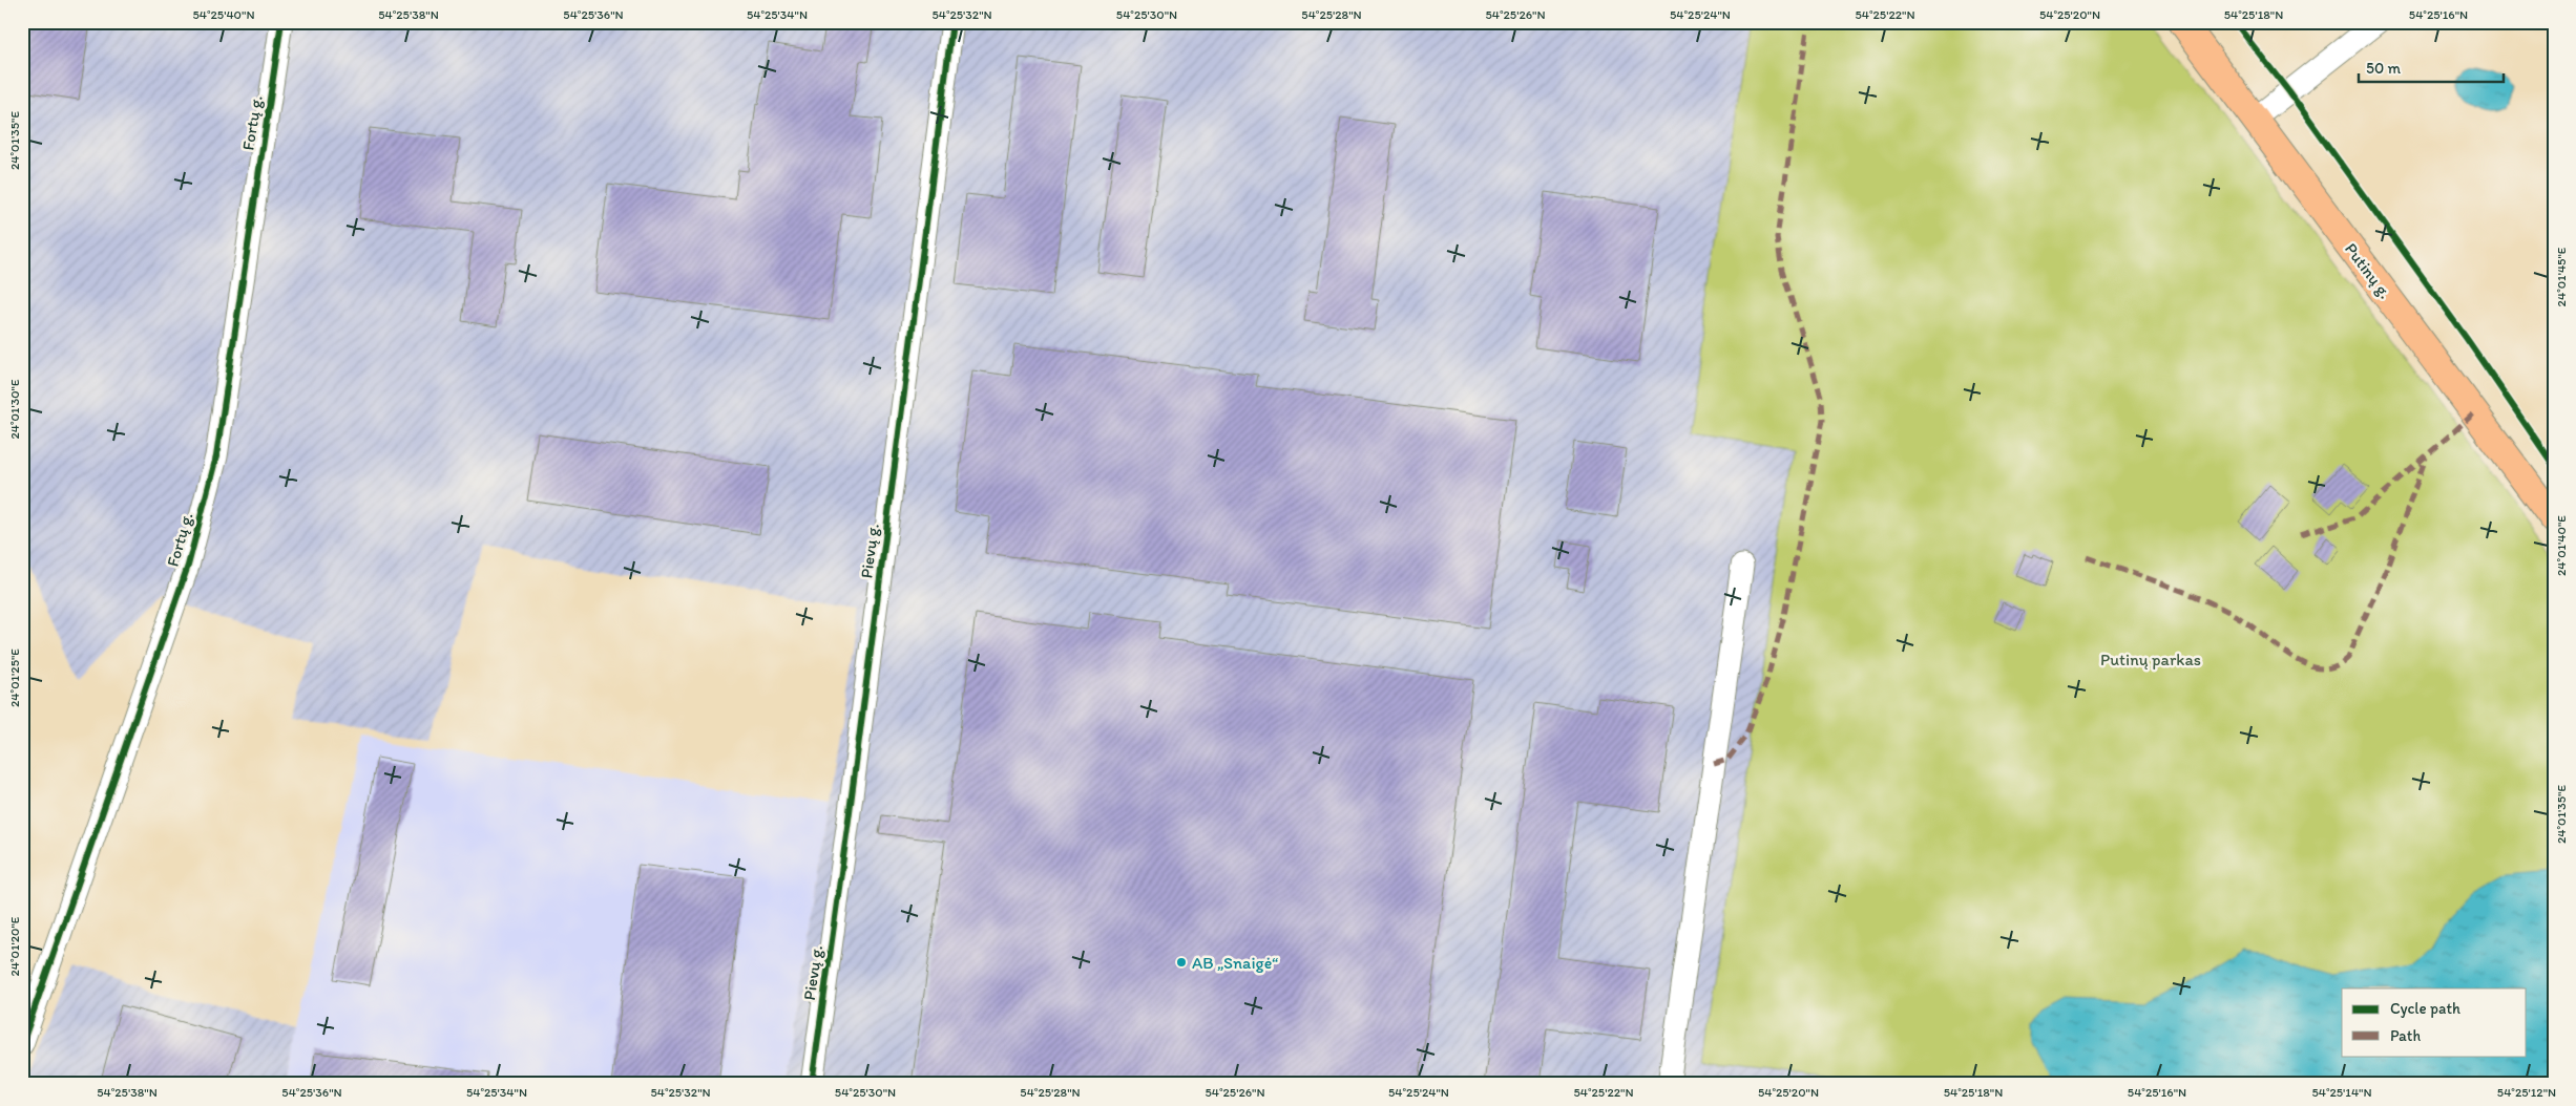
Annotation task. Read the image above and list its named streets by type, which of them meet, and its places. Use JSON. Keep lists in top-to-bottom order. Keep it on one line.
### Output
{"streets":{"main road":["Putinų g."],"street":["Fortų g.","Pievų g."]},"parks":["Putinų parkas"],"places":["AB „Snaigė“"],"legend":["Cycle path","Path"],"scale_bar":"50 m","coordinates":["54°25'40\"N","54°25'38\"N","54°25'36\"N","54°25'34\"N","54°25'32\"N","54°25'30\"N","54°25'28\"N","54°25'26\"N","54°25'24\"N","54°25'22\"N","54°25'20\"N","54°25'18\"N","54°25'16\"N","24°01'35\"E","24°01'45\"E","24°01'30\"E","24°01'40\"E","24°01'25\"E","24°01'20\"E","54°25'14\"N","54°25'12\"N"]}
